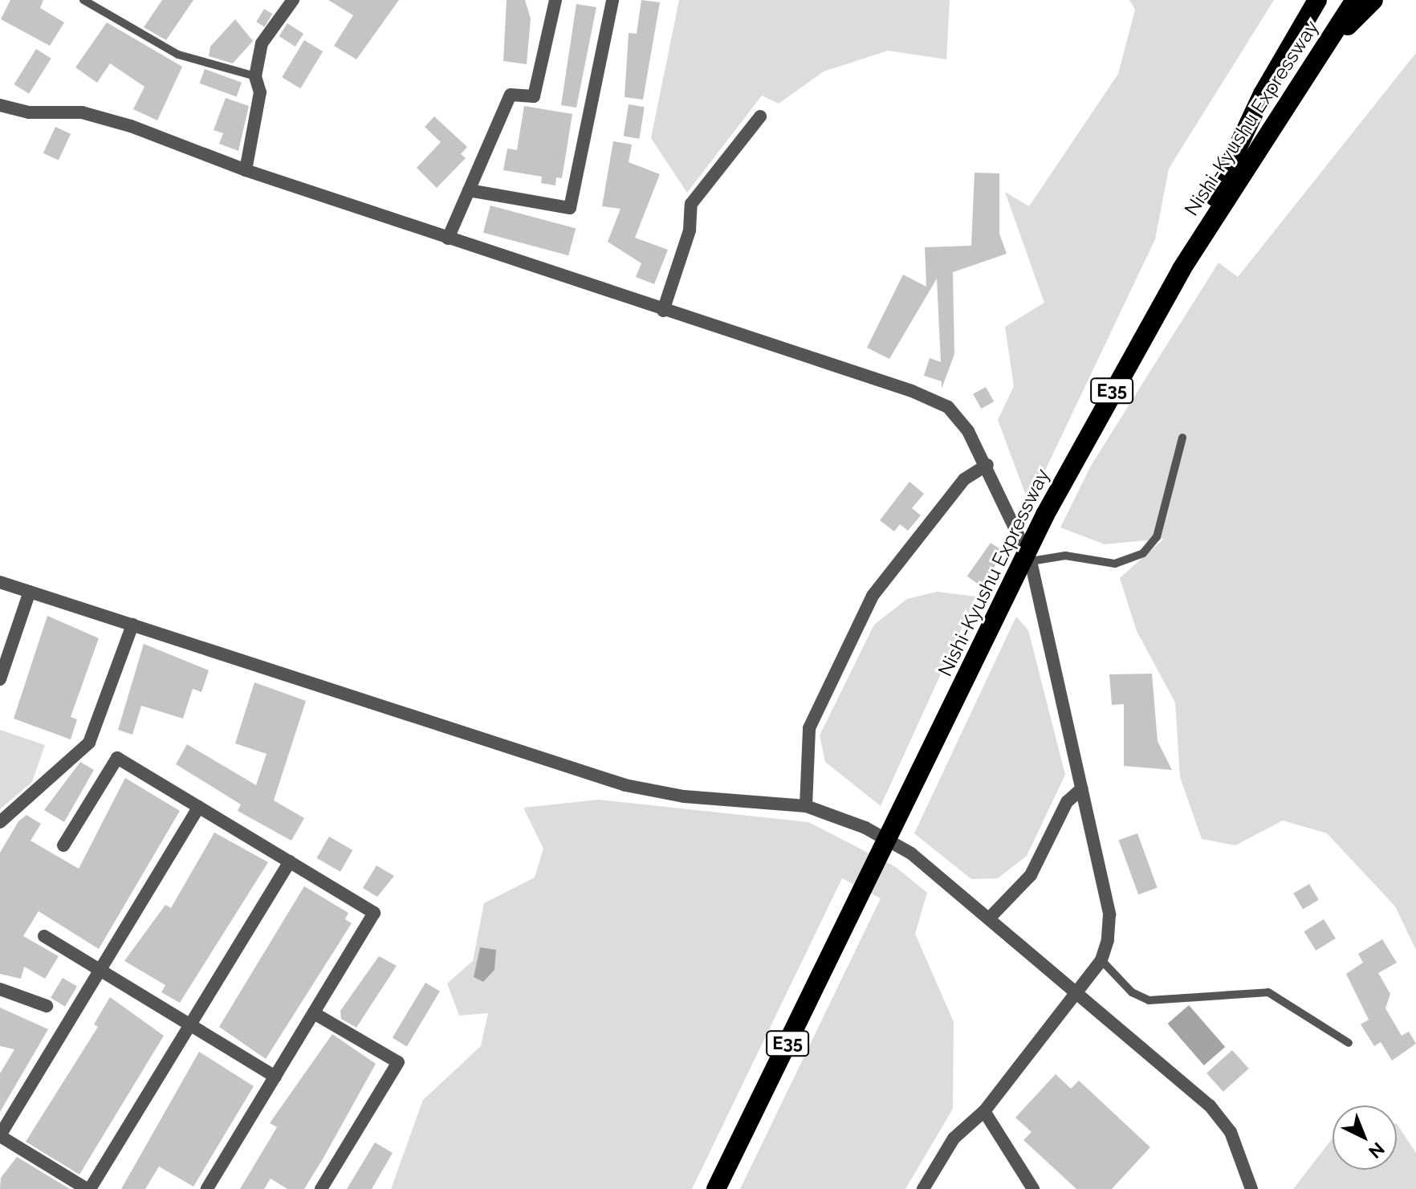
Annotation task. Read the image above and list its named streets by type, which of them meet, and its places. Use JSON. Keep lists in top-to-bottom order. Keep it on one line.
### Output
{"streets":{"highway":["Nishi-Kyushu Expressway","E35"]},"north":"bottom right"}
